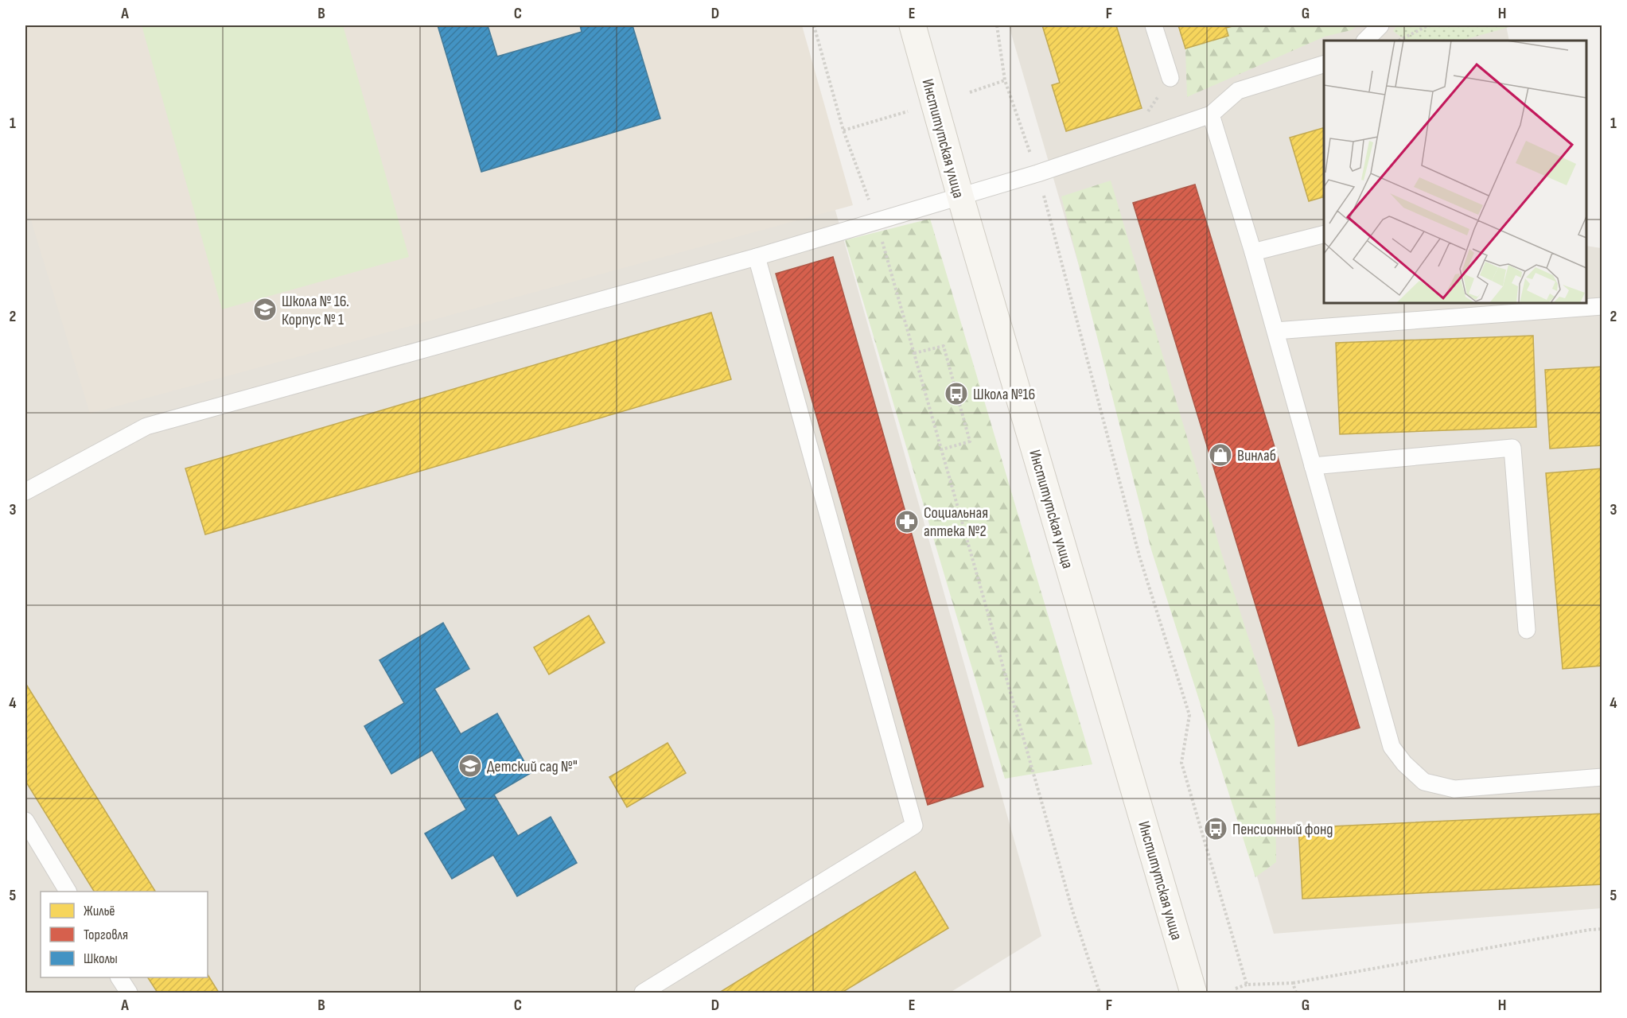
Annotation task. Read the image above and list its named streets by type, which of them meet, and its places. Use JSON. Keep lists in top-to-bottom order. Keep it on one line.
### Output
{"streets":{"main road":["Институтская улица"]},"places":{"school or university":["Школа № 16. Корпус № 1","Детский сад №\""],"bus stop":["Школа №16","Пенсионный фонд"],"shop":["Винлаб"],"pharmacy":["Социальная аптека №2"]},"legend":["Жильё","Торговля","Школы"],"grid":{"columns":["A","B","C","D","E","F","G","H"],"rows":["1","2","3","4","5"]}}
